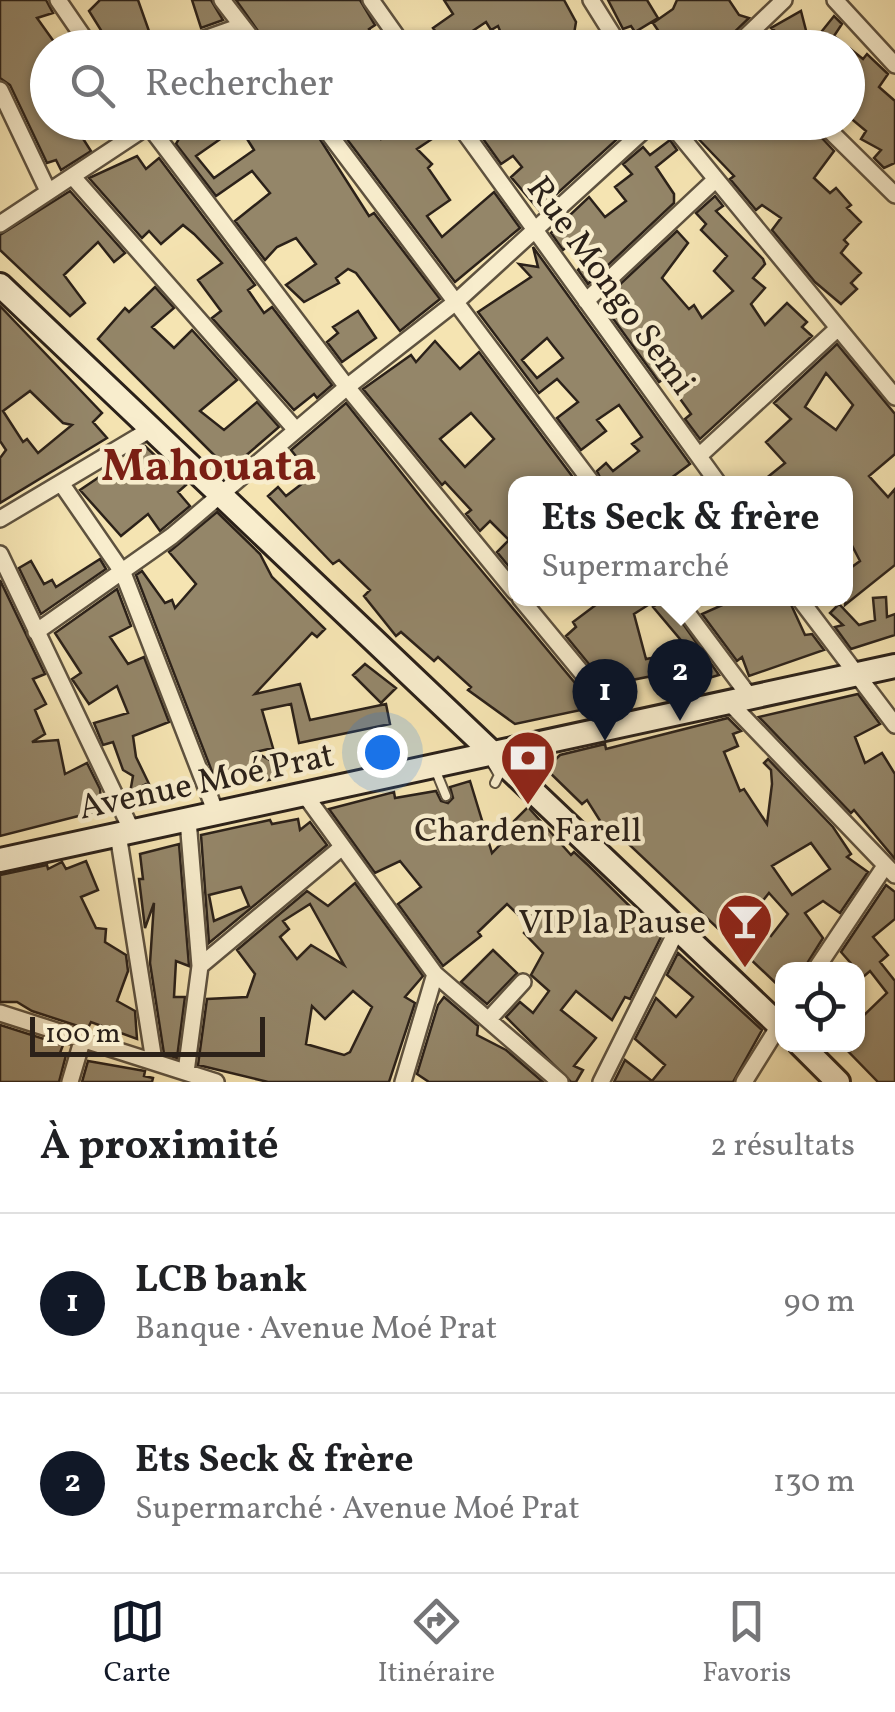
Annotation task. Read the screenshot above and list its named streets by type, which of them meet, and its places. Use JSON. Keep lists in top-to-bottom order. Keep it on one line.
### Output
{"streets":{"street":["Rue Mongo Semi","Avenue Moé Prat"]},"districts":["Mahouata"],"places":{"bank":["Charden Farell"],"bar":["VIP la Pause"]},"scale_bar":"100 m","page":{"search":"Rechercher","popup":["Ets Seck & frère","Supermarché"],"pins":["2","1"],"scale":"100 m","heading":["À proximité","2 résultats"],"list":[{"mark":"1","name":"LCB bank","note":"Banque · Avenue Moé Prat","value":"90 m"},{"mark":"2","name":"Ets Seck & frère","note":"Supermarché · Avenue Moé Prat","value":"130 m"}],"nav":["Carte","Itinéraire","Favoris"]}}
